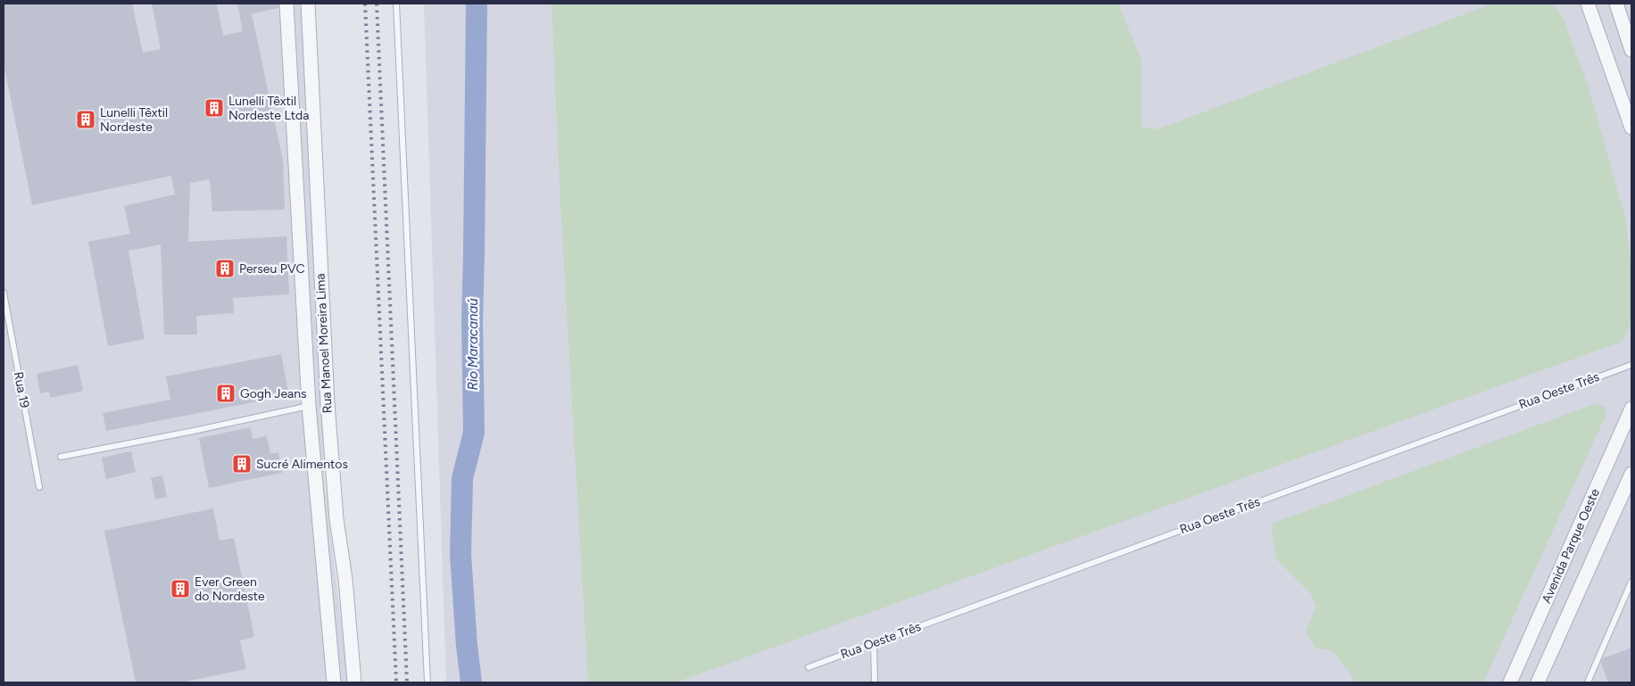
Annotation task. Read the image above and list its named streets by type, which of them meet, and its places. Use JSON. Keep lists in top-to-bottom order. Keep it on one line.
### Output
{"streets":{"street":["Rua Manoel Moreira Lima","Avenida Parque Oeste"],"lane":["Rua 19","Rua Oeste Três"]},"water":["Rio Maracanaú"],"places":{"building":["Lunelli Têxtil Nordeste Ltda","Lunelli Têxtil Nordeste","Perseu PVC","Gogh Jeans","Sucré Alimentos","Ever Green do Nordeste"]}}
